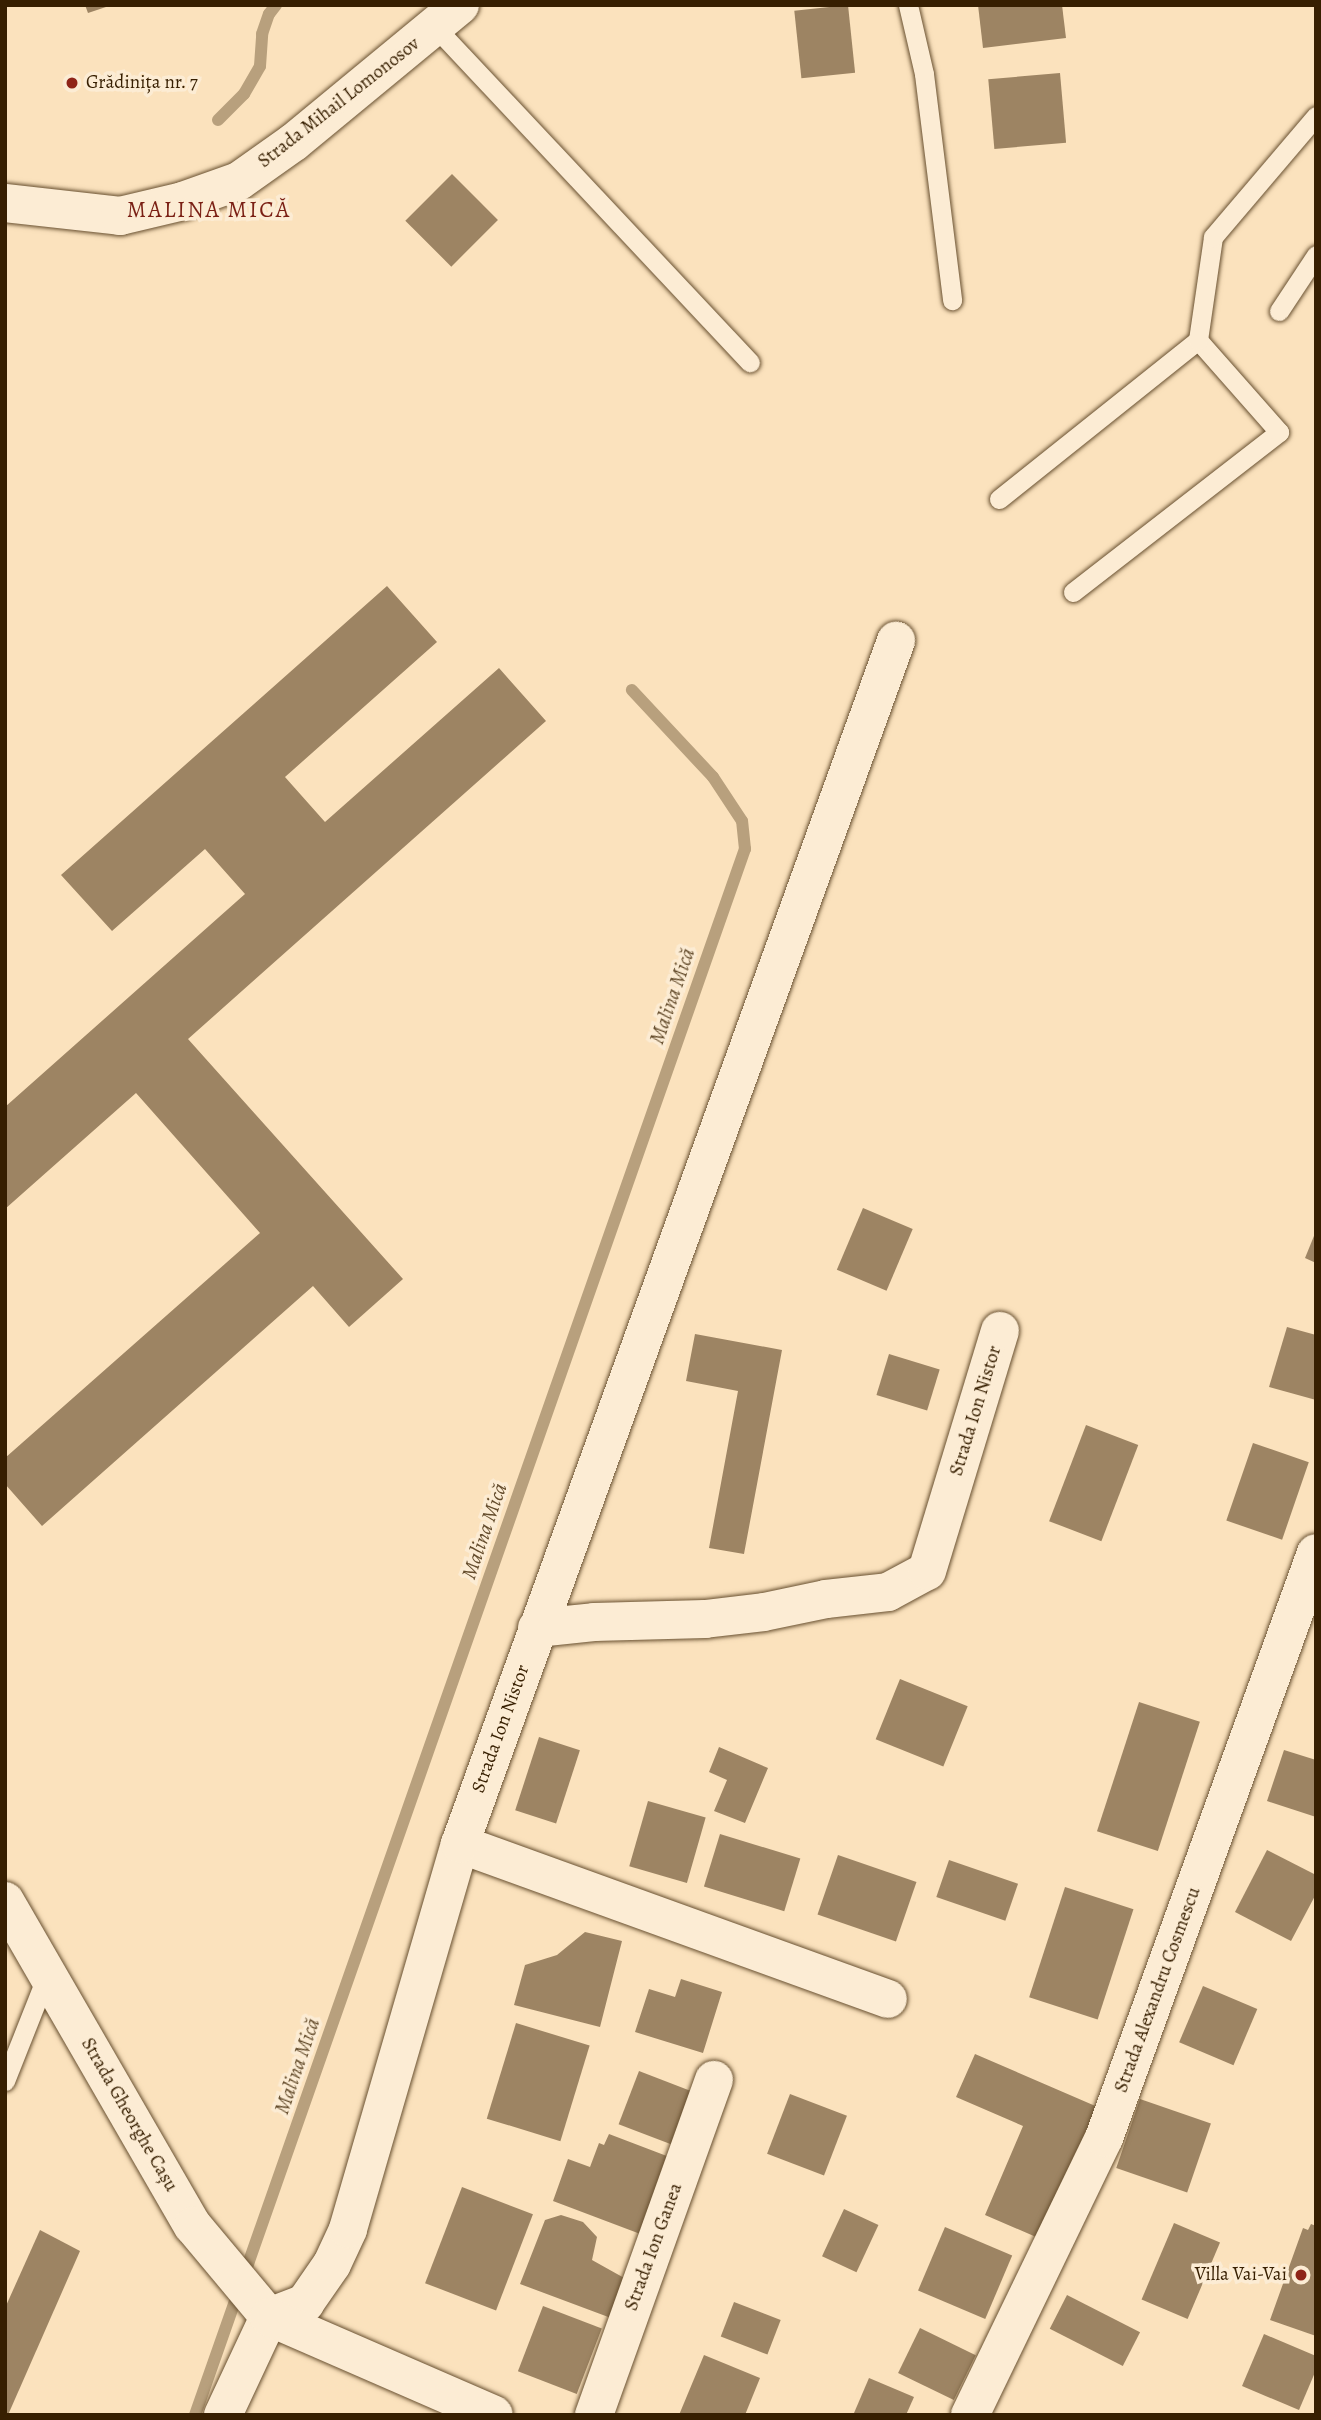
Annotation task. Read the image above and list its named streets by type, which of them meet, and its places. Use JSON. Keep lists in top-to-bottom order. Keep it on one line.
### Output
{"streets":{"street":["Strada Mihail Lomonosov","Strada Ion Nistor","Strada Alexandru Cosmescu","Strada Gheorghe Cașu","Strada Ion Ganea"]},"crossings":[["Strada Ion Nistor","Strada Gheorghe Cașu"]],"districts":["MALINA MICĂ"],"water":["Malina Mică"],"places":["Grădinița nr. 7","Villa Vai-Vai"]}
